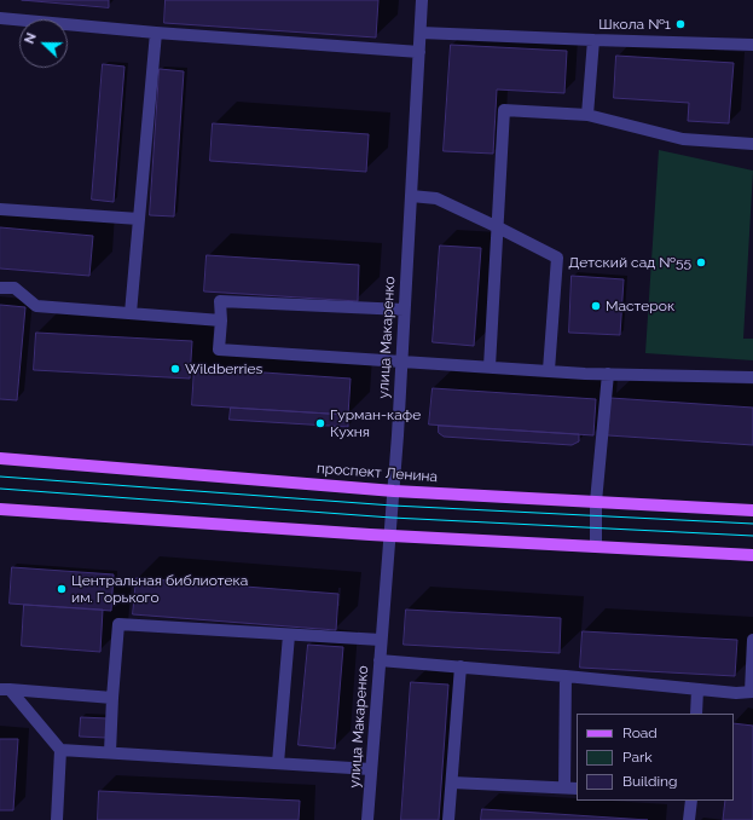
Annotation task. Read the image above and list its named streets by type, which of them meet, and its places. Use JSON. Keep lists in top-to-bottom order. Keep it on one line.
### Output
{"streets":{"main road":["проспект Ленина"],"street":["улица Макаренко"]},"crossings":[["улица Макаренко","проспект Ленина"]],"places":["Школа №1","Детский сад №55","Мастерок","Wildberries","Гурман-кафе Кухня","Центральная библиотека им. Горького"],"legend":["Road","Park","Building"],"north":"left"}
